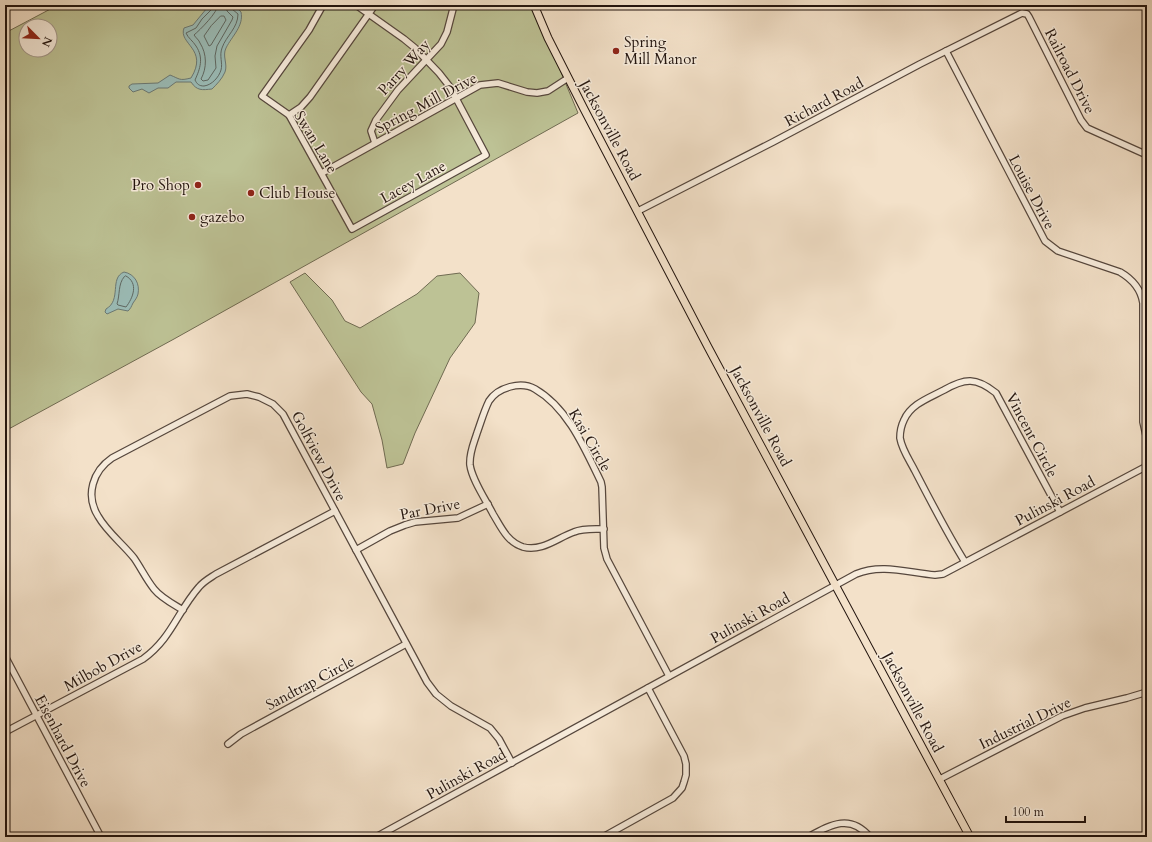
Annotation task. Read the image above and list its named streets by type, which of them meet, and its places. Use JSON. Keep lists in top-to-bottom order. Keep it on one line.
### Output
{"streets":{"main road":["Jacksonville Road"],"street":["Parry Way","Railroad Drive","Richard Road","Spring Mill Drive","Swan Lane","Lacey Lane","Louise Drive","Vincent Circle","Kasi Circle","Golfview Drive","Pulinski Road","Par Drive","Milbob Drive","Sandtrap Circle","Industrial Drive","Eisenhard Drive"]},"crossings":[["Parry Way","Spring Mill Drive"],["Railroad Drive","Richard Road"],["Richard Road","Jacksonville Road"],["Richard Road","Louise Drive"],["Spring Mill Drive","Jacksonville Road"],["Spring Mill Drive","Swan Lane"],["Spring Mill Drive","Lacey Lane"],["Jacksonville Road","Pulinski Road"],["Jacksonville Road","Industrial Drive"],["Swan Lane","Lacey Lane"],["Vincent Circle","Pulinski Road"],["Kasi Circle","Pulinski Road"],["Kasi Circle","Par Drive"],["Golfview Drive","Pulinski Road"],["Golfview Drive","Par Drive"],["Golfview Drive","Milbob Drive"],["Golfview Drive","Sandtrap Circle"],["Milbob Drive","Eisenhard Drive"]],"places":["Spring Mill Manor","Pro Shop","Club House","gazebo"],"scale_bar":"100 m","north":"bottom right"}
